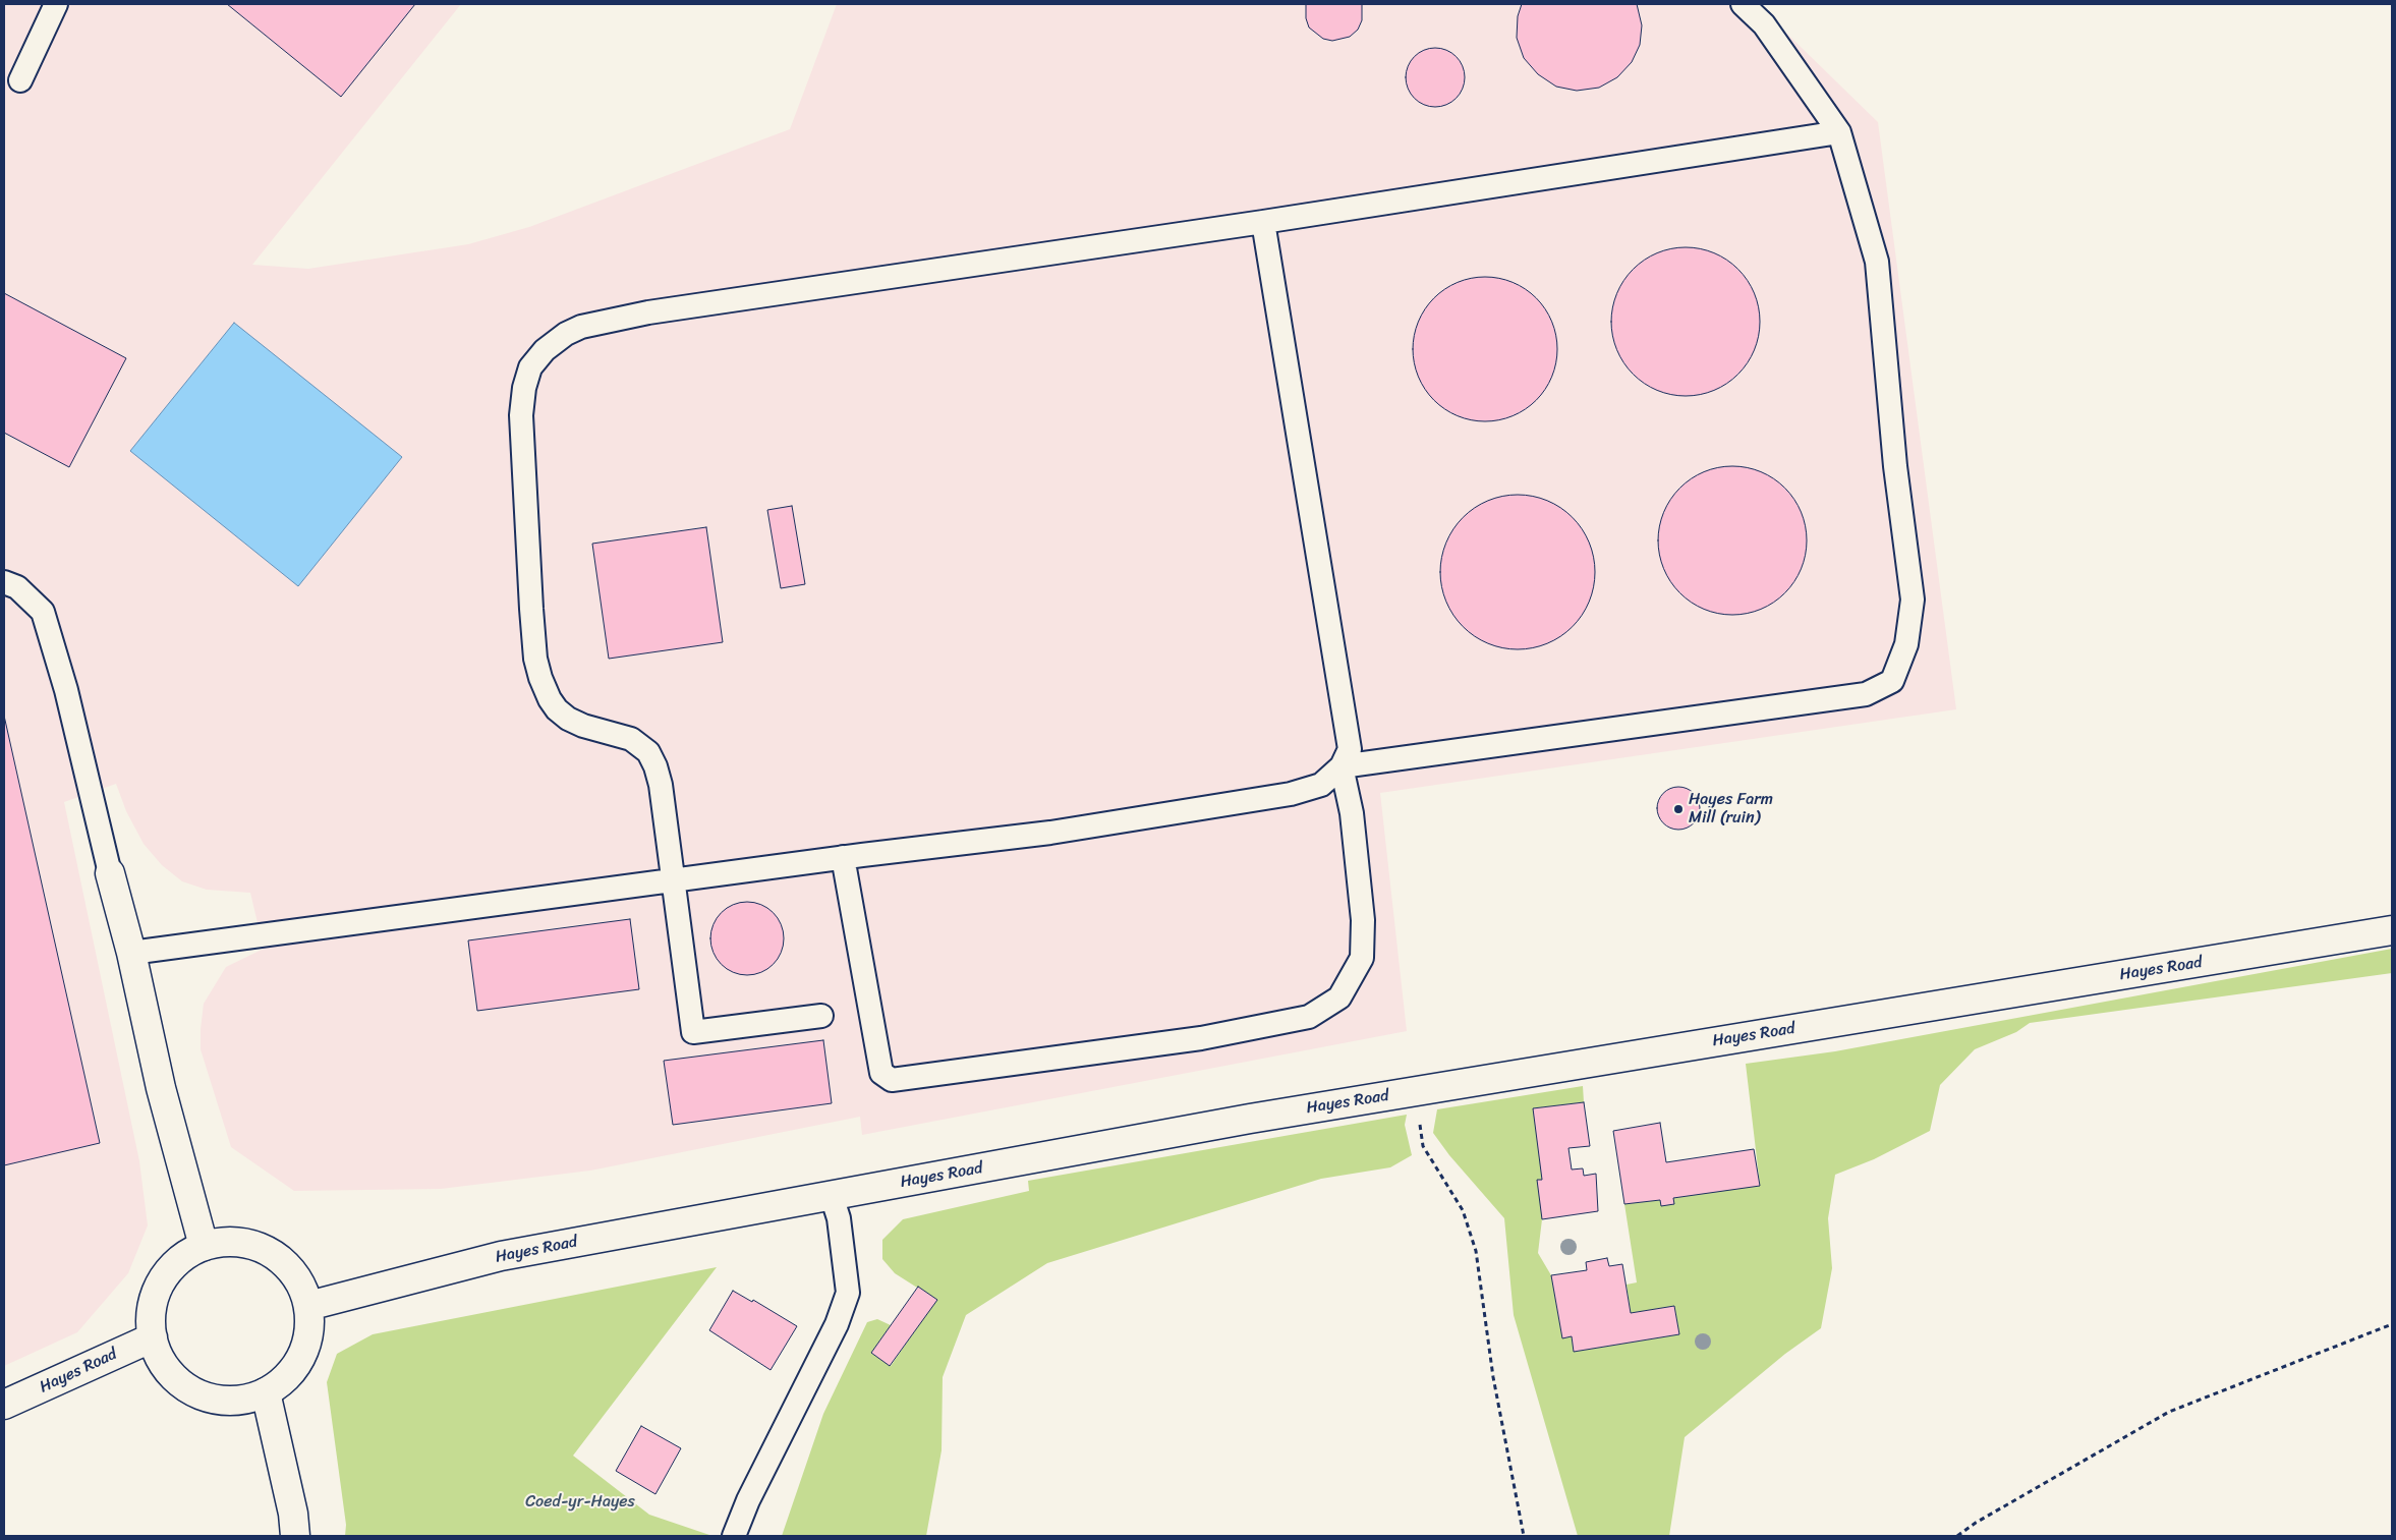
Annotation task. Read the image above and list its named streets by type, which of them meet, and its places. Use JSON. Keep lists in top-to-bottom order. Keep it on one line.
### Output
{"streets":{"street":["Hayes Road"]},"parks":["Coed-yr-Hayes"],"places":["Hayes Farm Mill (ruin)"]}
